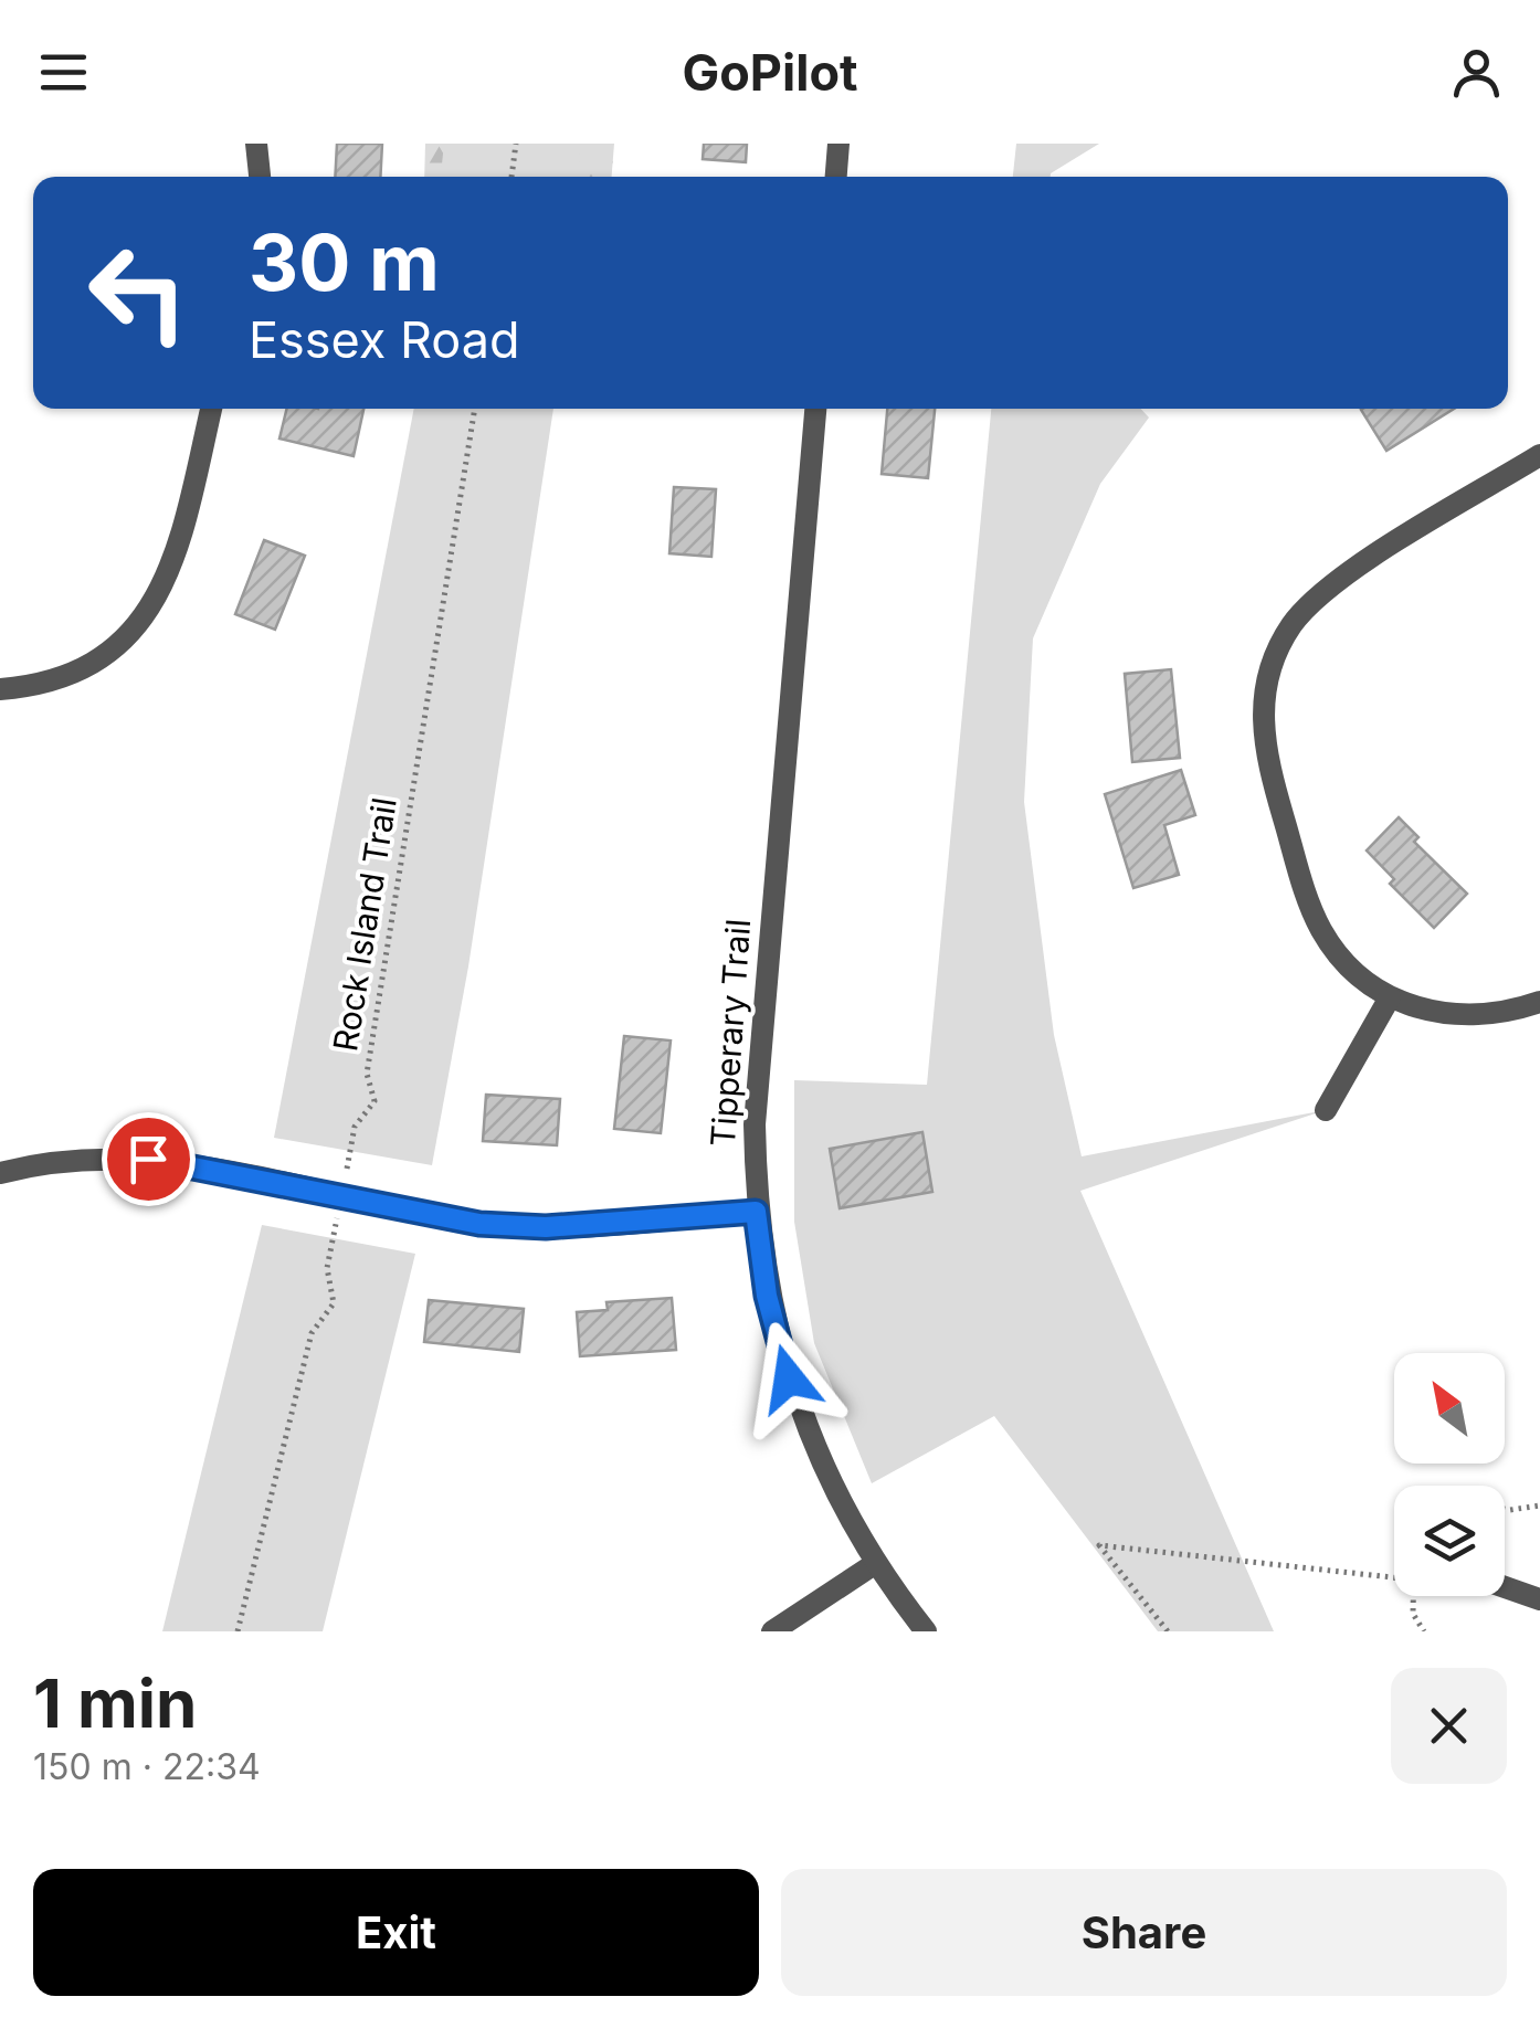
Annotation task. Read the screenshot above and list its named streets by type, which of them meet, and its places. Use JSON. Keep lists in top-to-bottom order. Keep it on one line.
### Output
{"streets":{"street":["Tipperary Trail"],"path":["Rock Island Trail"]},"north":"top left","page":{"header":"GoPilot","turn":["30 m","Essex Road"],"heading":["1 min","150 m · 22:34"],"buttons":["Exit","Share"]}}
